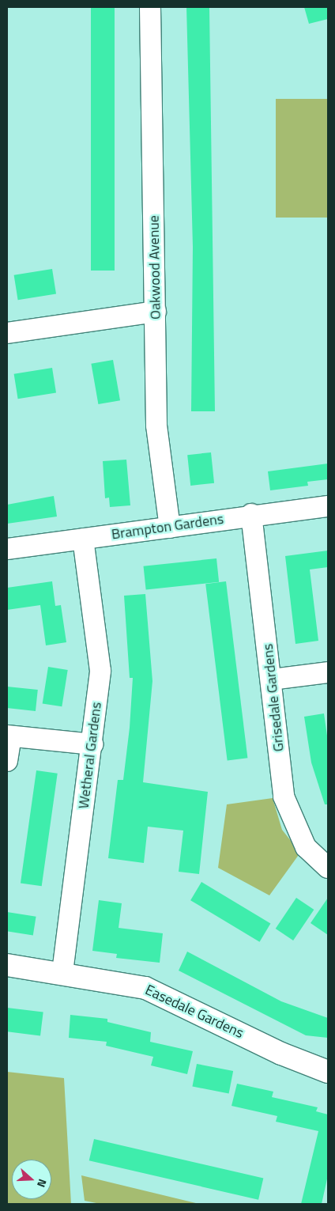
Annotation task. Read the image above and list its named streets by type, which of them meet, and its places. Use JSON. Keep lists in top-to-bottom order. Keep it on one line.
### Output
{"streets":{"street":["Oakwood Avenue","Brampton Gardens","Grisedale Gardens","Wetheral Gardens","Easedale Gardens"]},"crossings":[["Oakwood Avenue","Brampton Gardens"],["Brampton Gardens","Grisedale Gardens"],["Brampton Gardens","Wetheral Gardens"],["Wetheral Gardens","Easedale Gardens"]],"north":"right"}
